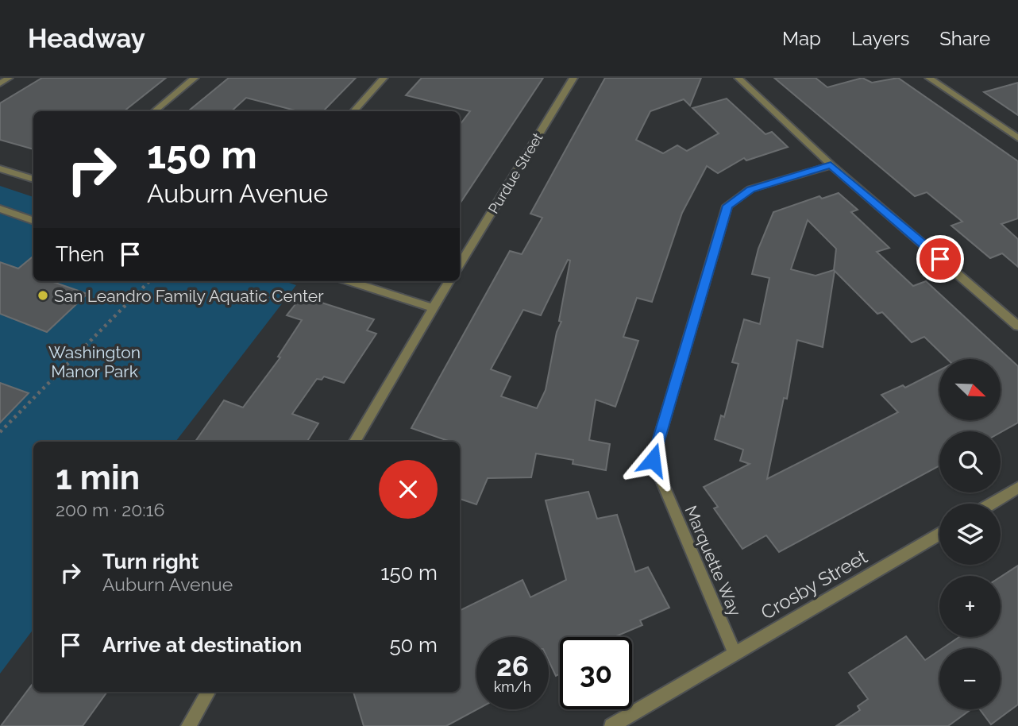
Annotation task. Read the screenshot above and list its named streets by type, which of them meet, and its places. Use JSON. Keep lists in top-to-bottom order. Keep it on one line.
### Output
{"streets":{"street":["Purdue Street","Marquette Way","Crosby Street"]},"crossings":[["Marquette Way","Crosby Street"]],"parks":["Washington Manor Park"],"places":["San Leandro Family Aquatic Center"],"north":"bottom right","page":{"header":"Headway","nav":["Map","Layers","Share"],"turn":["150 m","Auburn Avenue"],"then":"Then","map_buttons":["+","−"],"heading":["1 min","200 m · 20:16"],"list":[{"name":"Turn right","note":"Auburn Avenue","value":"150 m"},{"name":"Arrive at destination","value":"50 m"}],"speed":"26 km/h","limit":"30"}}
